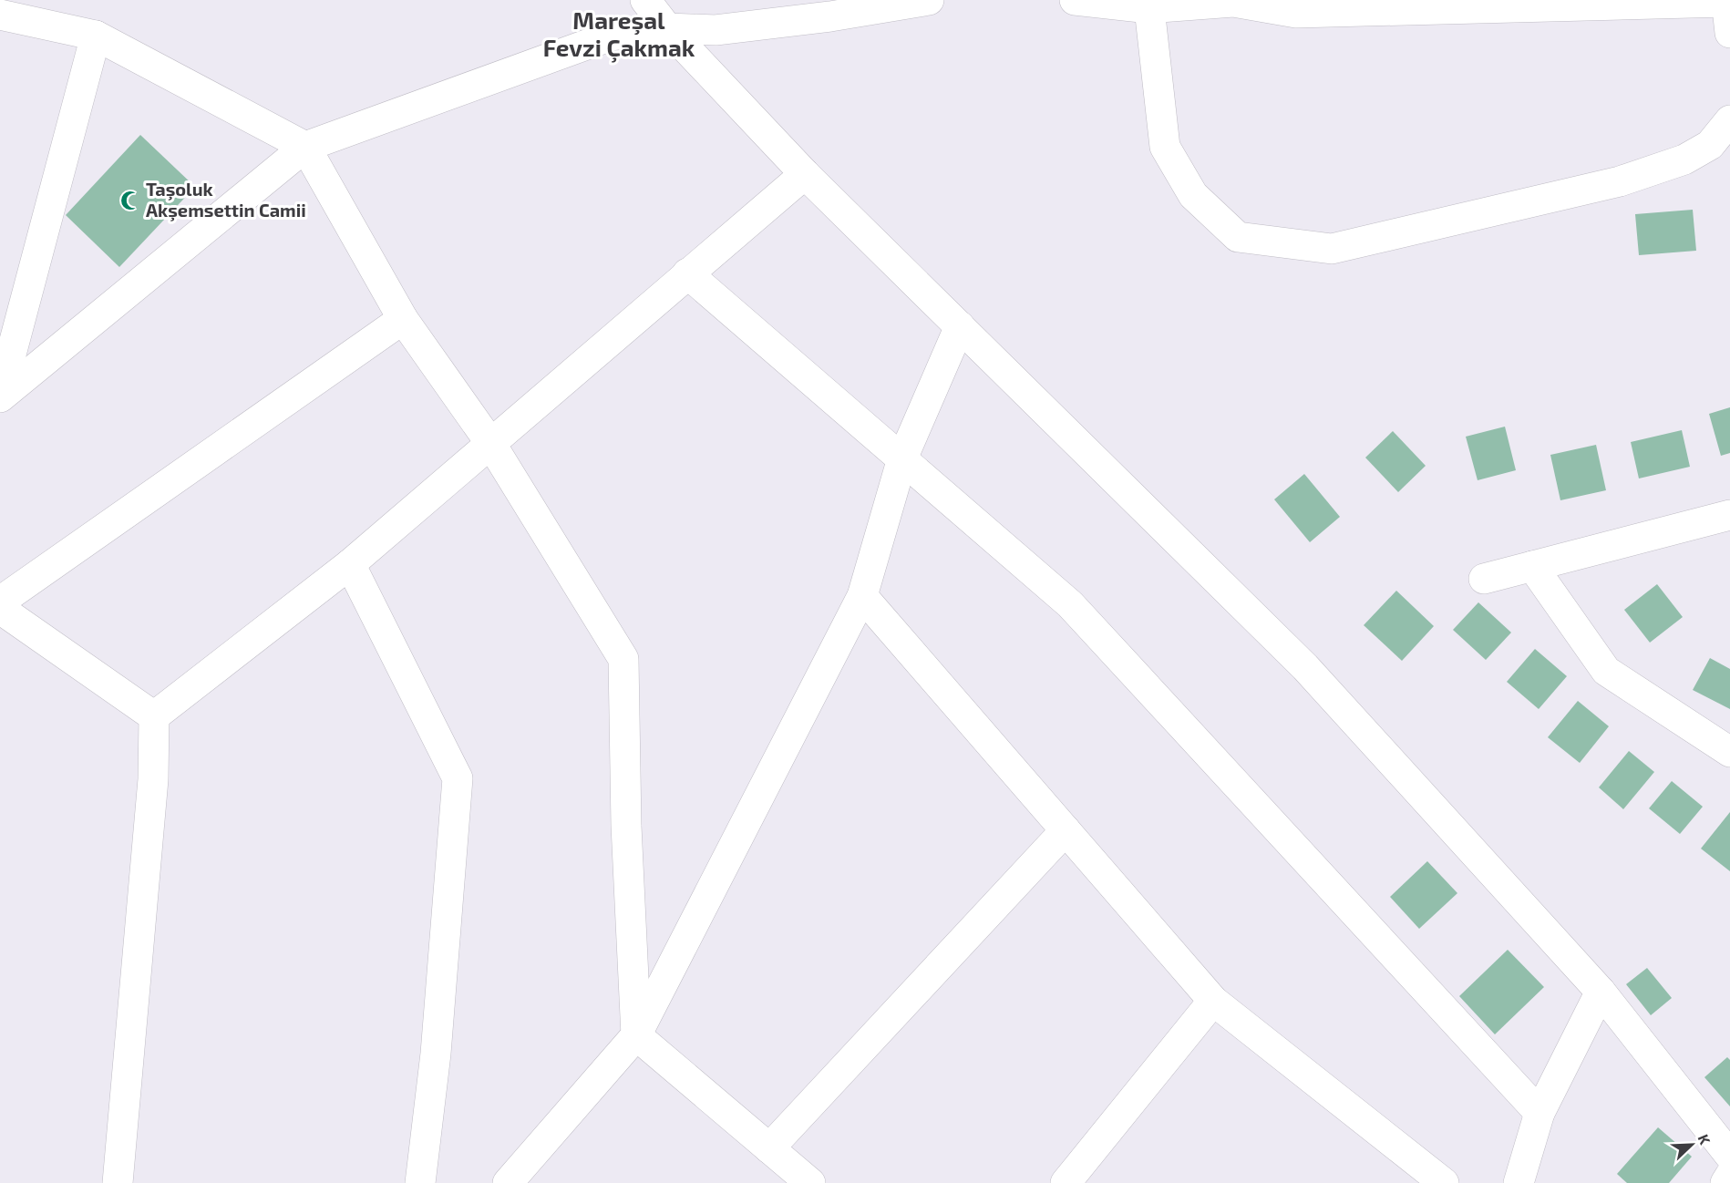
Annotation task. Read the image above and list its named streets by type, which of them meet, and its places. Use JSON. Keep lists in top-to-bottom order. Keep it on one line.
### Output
{"districts":["Mareşal Fevzi Çakmak"],"places":{"mosque":["Taşoluk Akşemsettin Camii"]},"north":"top right"}
